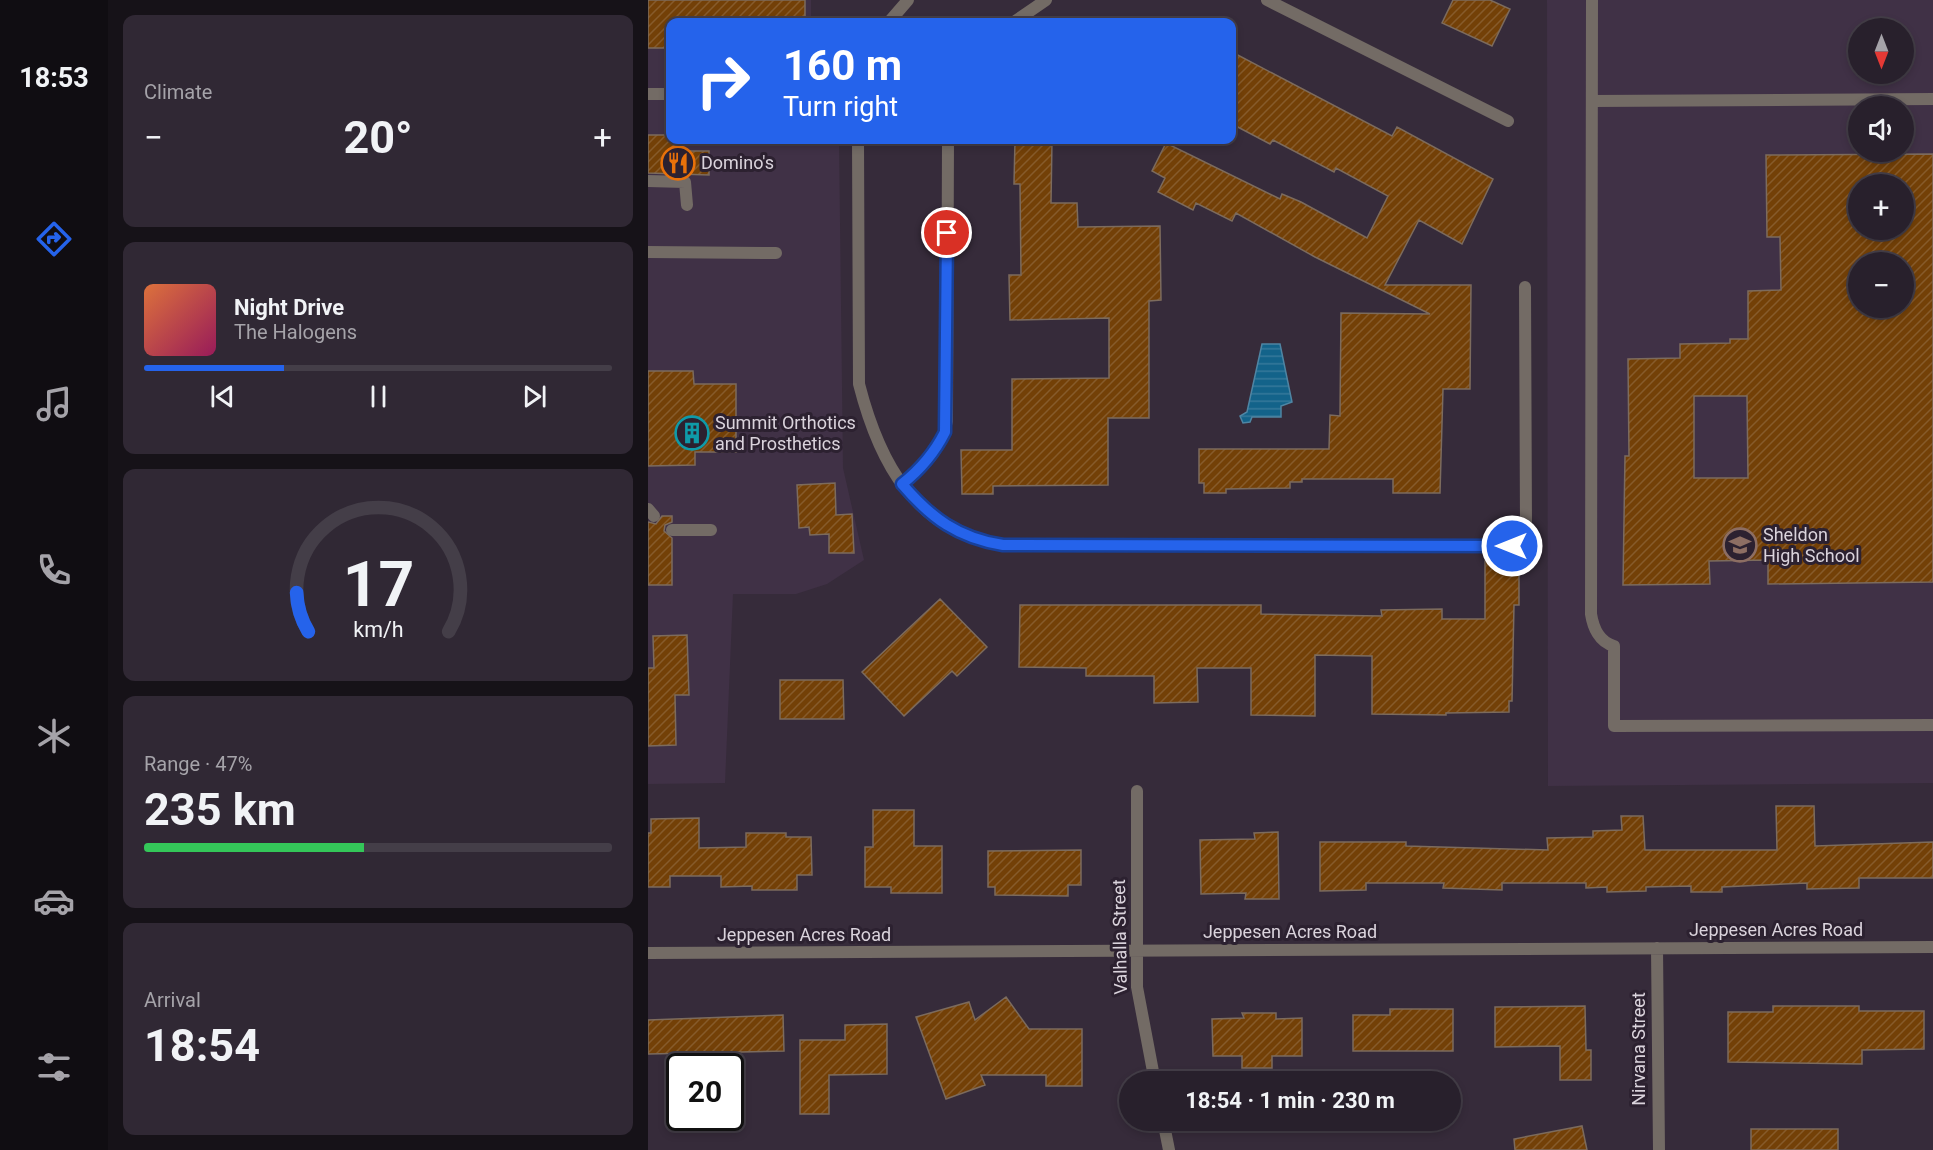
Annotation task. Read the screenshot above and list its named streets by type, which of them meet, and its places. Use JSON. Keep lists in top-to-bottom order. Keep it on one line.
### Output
{"streets":{"street":["Jeppesen Acres Road","Valhalla Street","Nirvana Street"]},"crossings":[["Jeppesen Acres Road","Valhalla Street"],["Jeppesen Acres Road","Nirvana Street"]],"places":{"restaurant":["Domino's"],"building":["Summit Orthotics and Prosthetics"],"school or university":["Sheldon High School"]},"north":"bottom","page":{"tabs":"18:53","tile":["Climate",["Range · 47%","235 km"],["Arrival","18:54"]],"map_buttons":["+","−"],"turn":["160 m","Turn right"],"heat":["−","20°","+"],"song":["Night Drive","The Halogens"],"limit":"20","trip":"18:54 · 1 min · 230 m","gauge":["17","km/h"]}}
